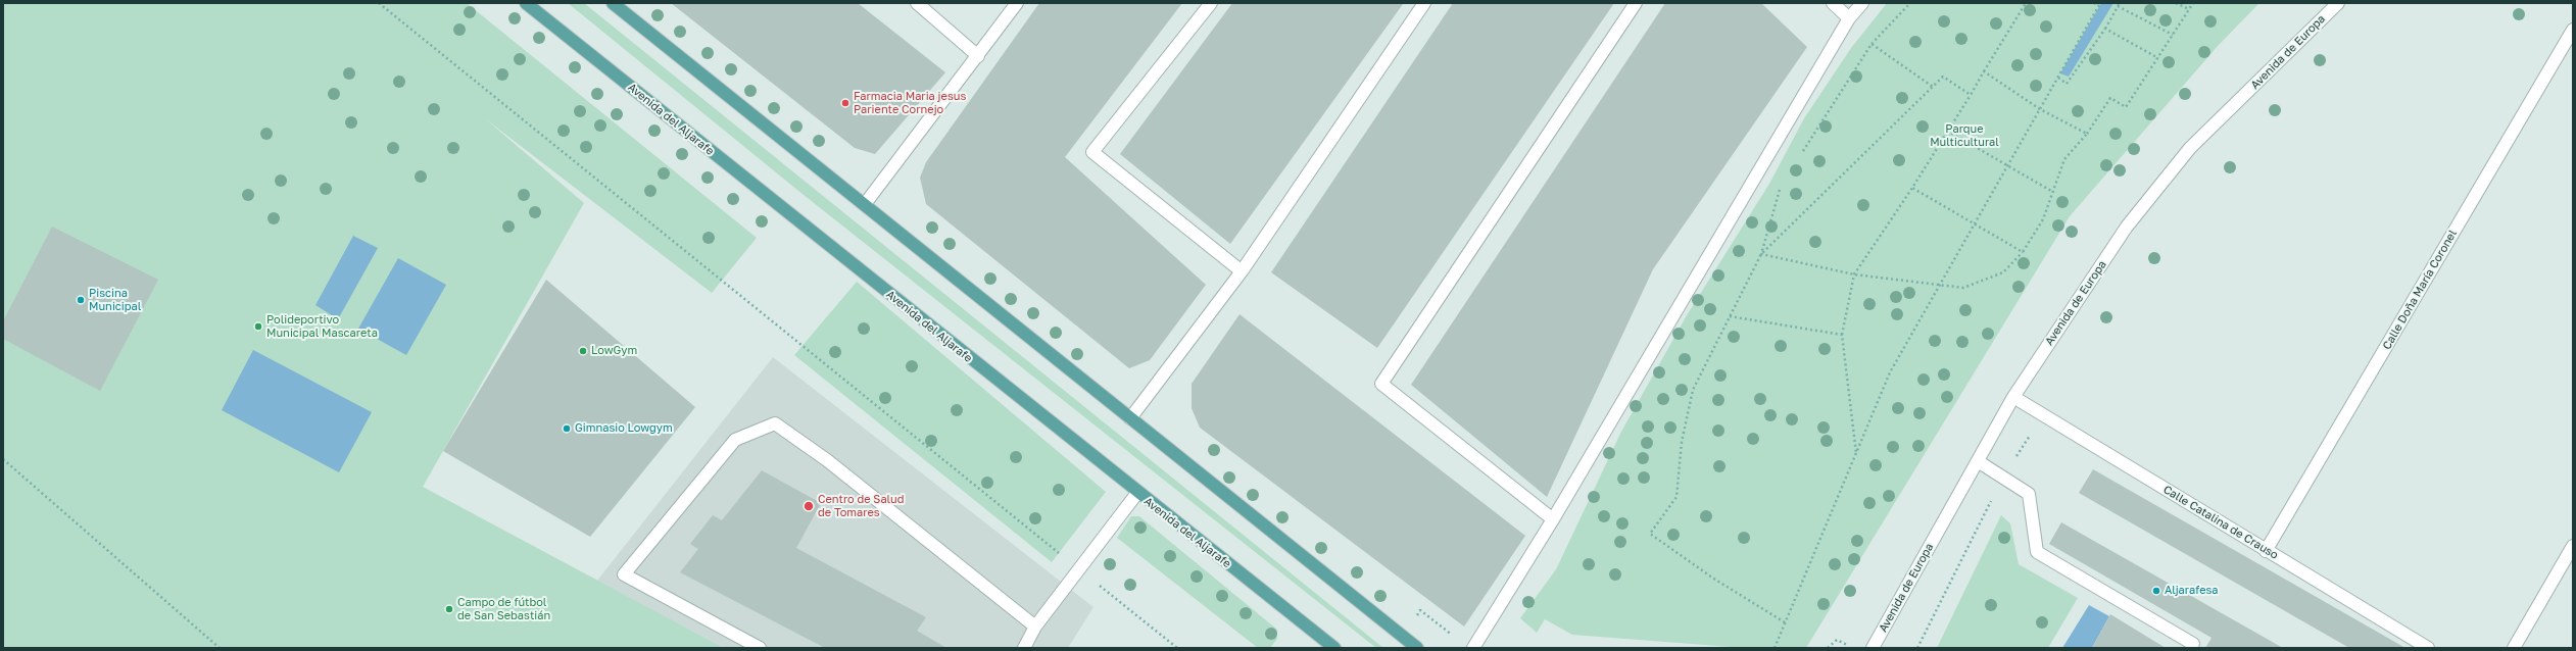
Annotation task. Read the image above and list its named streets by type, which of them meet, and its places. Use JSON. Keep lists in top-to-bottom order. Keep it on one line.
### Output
{"streets":{"main road":["Avenida del Aljarafe"],"street":["Avenida de Europa","Calle Doña María Coronel","Calle Catalina de Crauso"]},"crossings":[["Avenida de Europa","Calle Catalina de Crauso"],["Calle Doña María Coronel","Calle Catalina de Crauso"]],"parks":["Parque Multicultural"],"places":["Farmacia Maria jesus Pariente Cornejo","Piscina Municipal","Polideportivo Municipal Mascareta","LowGym","Gimnasio Lowgym","Centro de Salud de Tomares","Aljarafesa","Campo de fútbol de San Sebastián"]}
